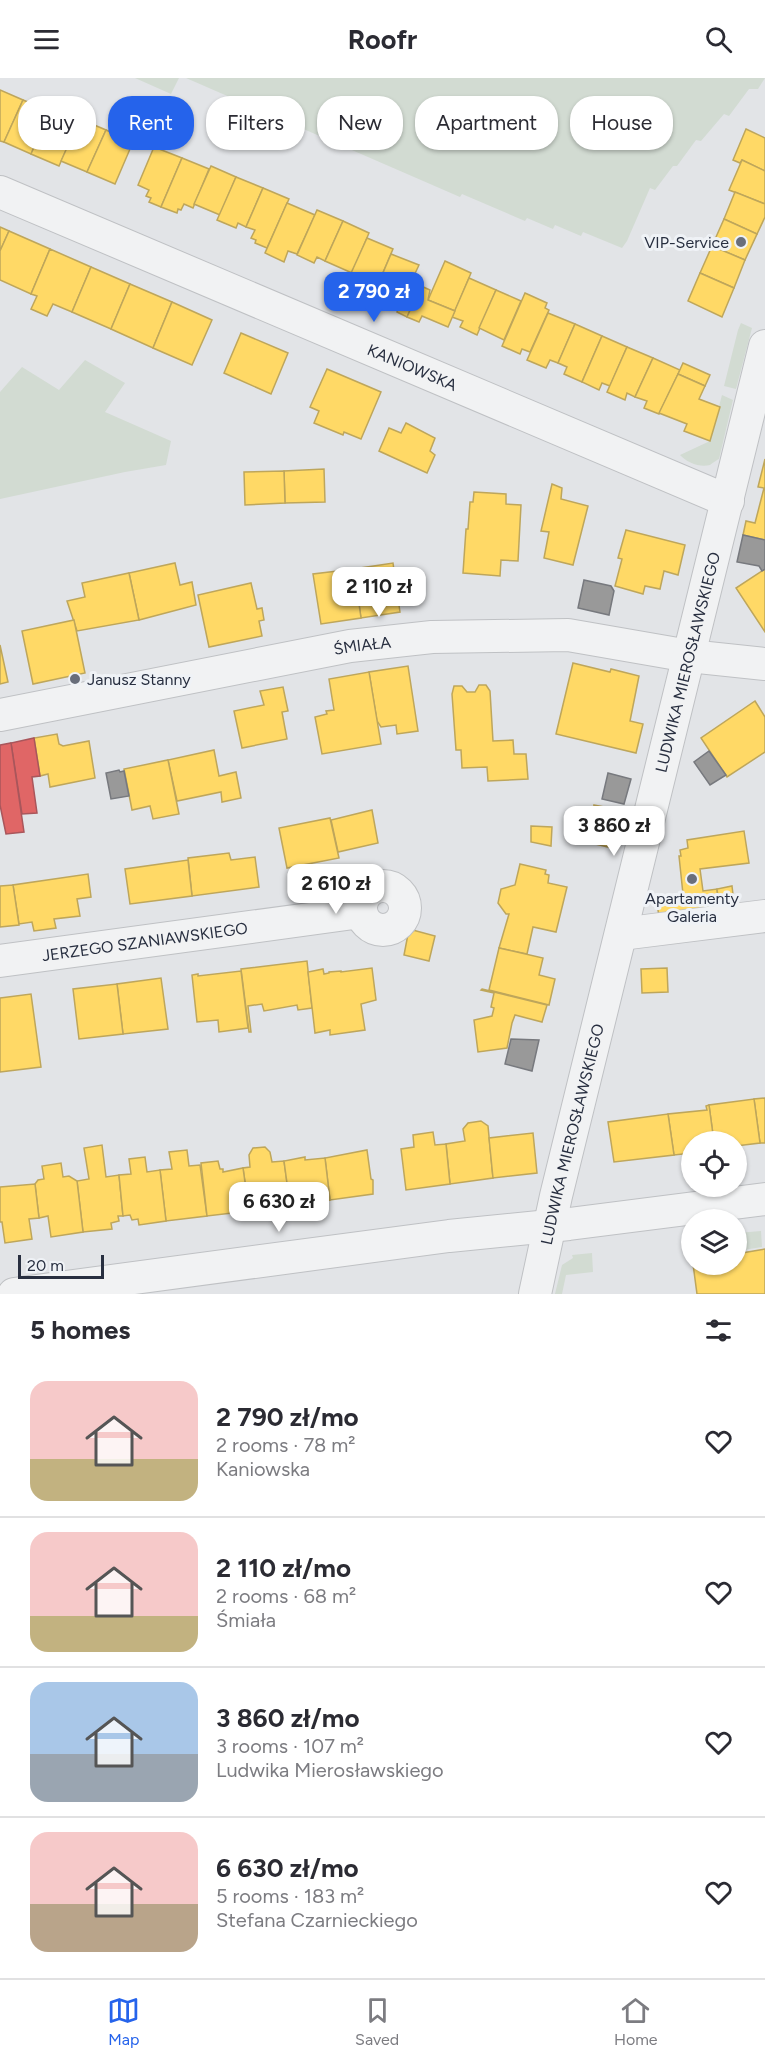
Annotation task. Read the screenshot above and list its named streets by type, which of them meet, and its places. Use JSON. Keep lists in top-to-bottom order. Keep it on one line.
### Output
{"streets":{"street":["KANIOWSKA","ŚMIAŁA","LUDWIKA MIEROSŁAWSKIEGO","JERZEGO SZANIAWSKIEGO"]},"crossings":[["KANIOWSKA","LUDWIKA MIEROSŁAWSKIEGO"],["ŚMIAŁA","LUDWIKA MIEROSŁAWSKIEGO"]],"places":["VIP-Service","Janusz Stanny","Apartamenty Galeria"],"scale_bar":"20 m","page":{"header":"Roofr","chip":["Buy","Rent","Filters","New","Apartment","House"],"price":["2 790 zł","2 110 zł","3 860 zł","2 610 zł","6 630 zł"],"scale":"20 m","heading":"5 homes","list":[{"name":"2 790 zł/mo","note":"2 rooms · 78 m² · Kaniowska"},{"name":"2 110 zł/mo","note":"2 rooms · 68 m² · Śmiała"},{"name":"3 860 zł/mo","note":"3 rooms · 107 m² · Ludwika Mierosławskiego"},{"name":"6 630 zł/mo","note":"5 rooms · 183 m² · Stefana Czarnieckiego"}],"tabs":["Map","Saved","Home"]}}
